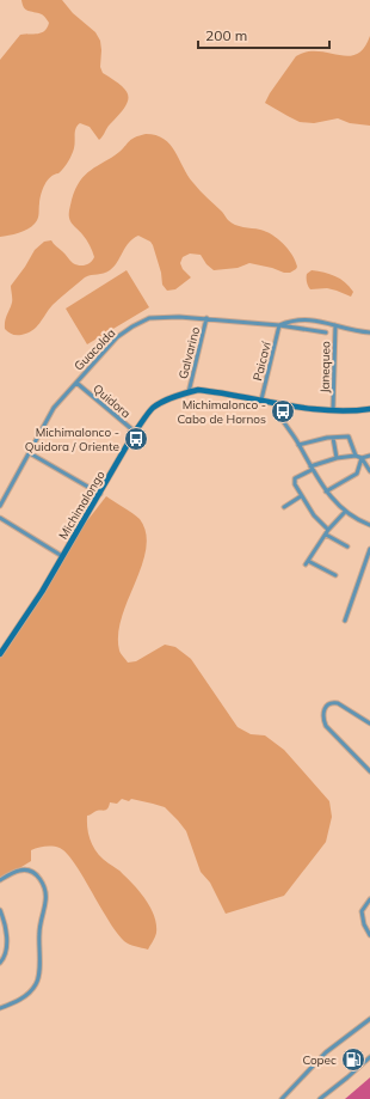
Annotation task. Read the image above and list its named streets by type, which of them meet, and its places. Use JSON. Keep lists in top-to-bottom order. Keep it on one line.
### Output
{"streets":{"main road":["Michimalongo"],"street":["Guacolda","Galvarino","Paicaví","Janequeo","Quidora"]},"crossings":[["Guacolda","Galvarino"],["Guacolda","Paicaví"],["Guacolda","Quidora"],["Galvarino","Michimalongo"],["Paicaví","Michimalongo"],["Janequeo","Michimalongo"],["Quidora","Michimalongo"]],"places":{"bus stop":["Michimalonco - Cabo de Hornos","Michimalonco - Quidora / Oriente"],"fuel station":["Copec"]},"scale_bar":"200 m"}
